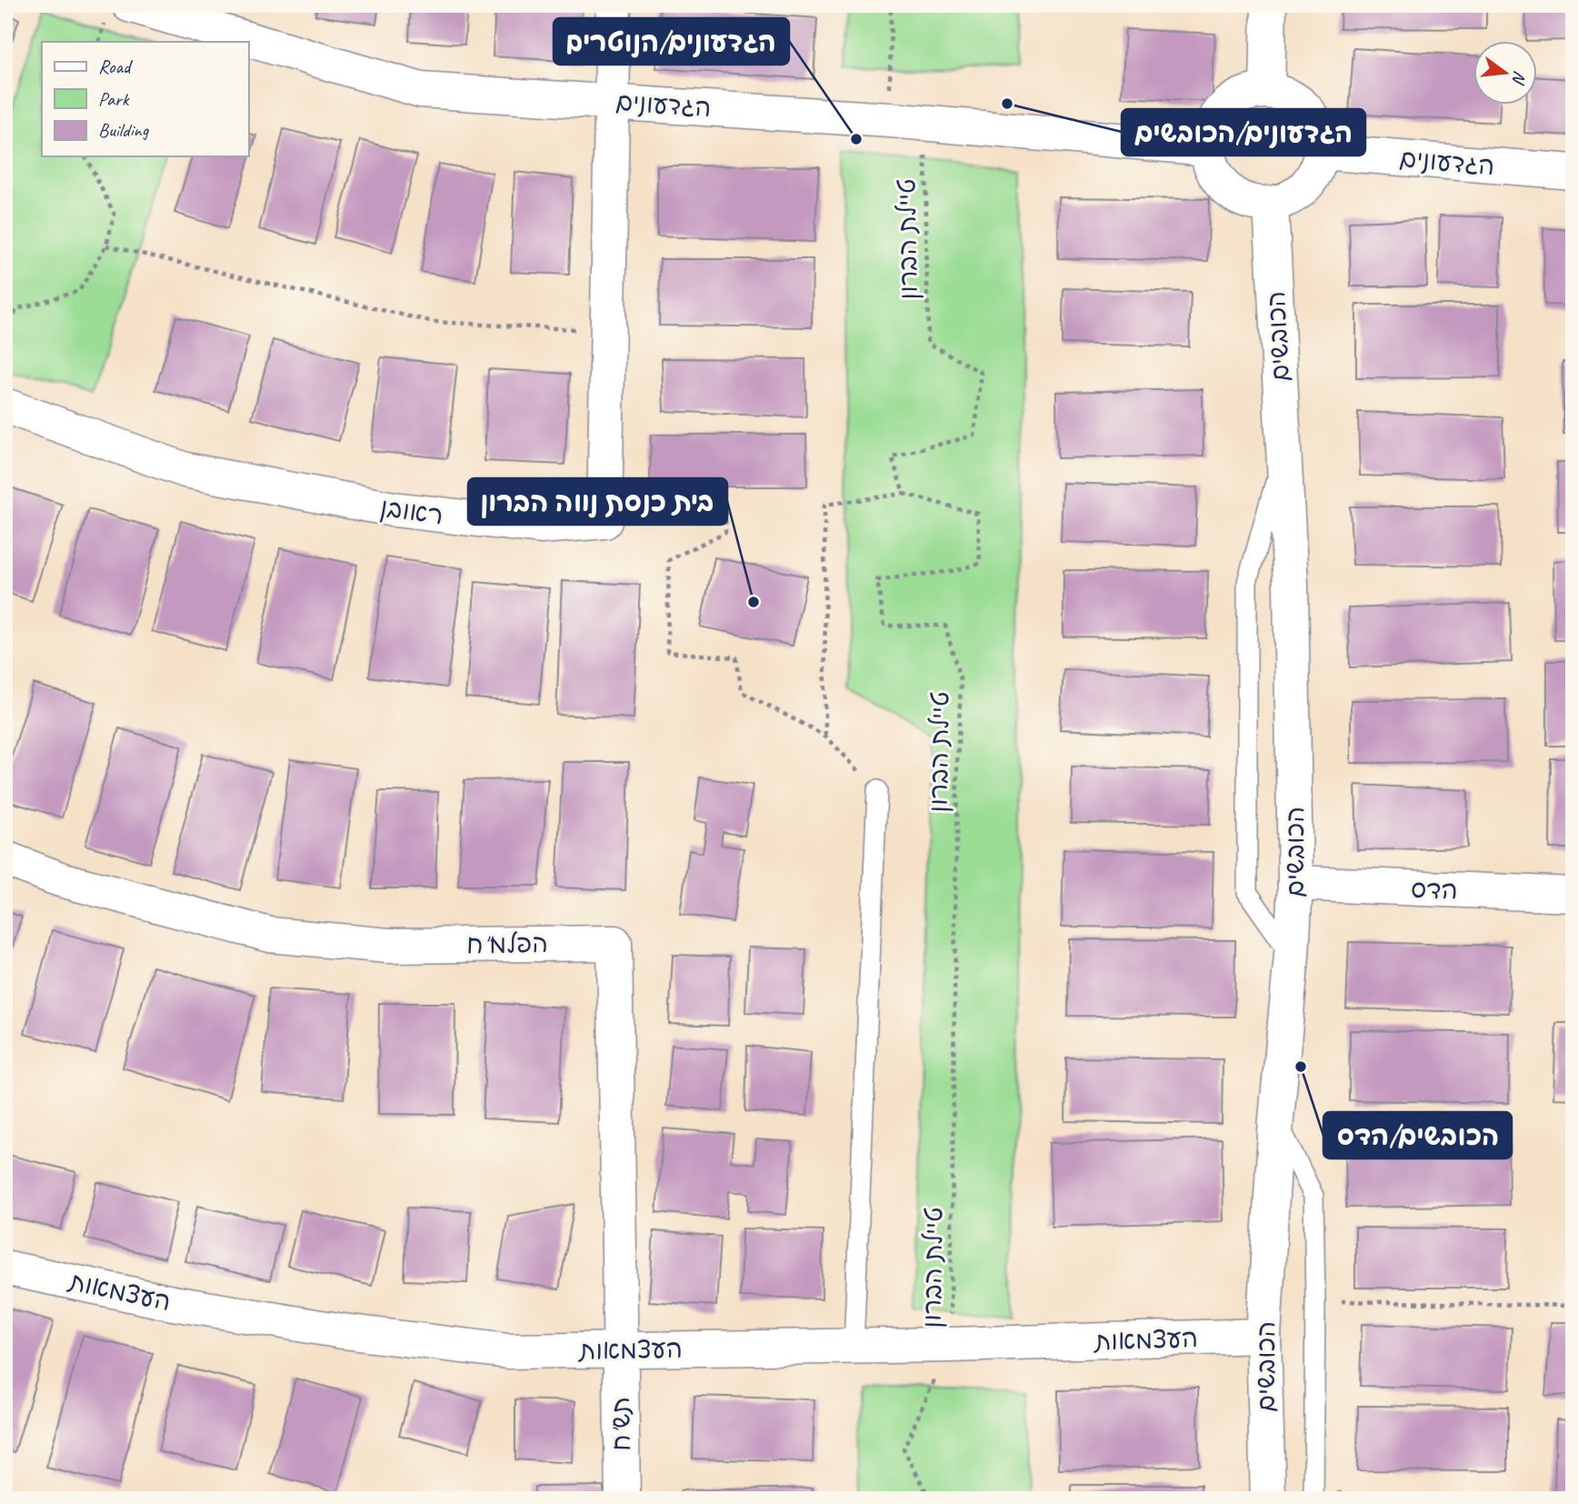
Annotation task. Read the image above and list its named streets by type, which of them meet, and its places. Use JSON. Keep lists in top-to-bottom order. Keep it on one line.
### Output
{"streets":{"street":["הגדעונים","הכובשים","ראובן","הדס","הפלמ\"ח","העצמאות","תש\"ח"],"path":["טיילת הברון"]},"crossings":[["הגדעונים","טיילת הברון"],["הגדעונים","הכובשים"],["טיילת הברון","העצמאות"],["הכובשים","הדס"],["הכובשים","העצמאות"],["הפלמ\"ח","העצמאות"],["הפלמ\"ח","תש\"ח"],["העצמאות","תש\"ח"]],"places":["הגדעונים/הכובשים","הגדעונים/הנוטרים","בית כנסת נווה הברון","הכובשים/הדס"],"legend":["Road","Park","Building"],"north":"right"}
